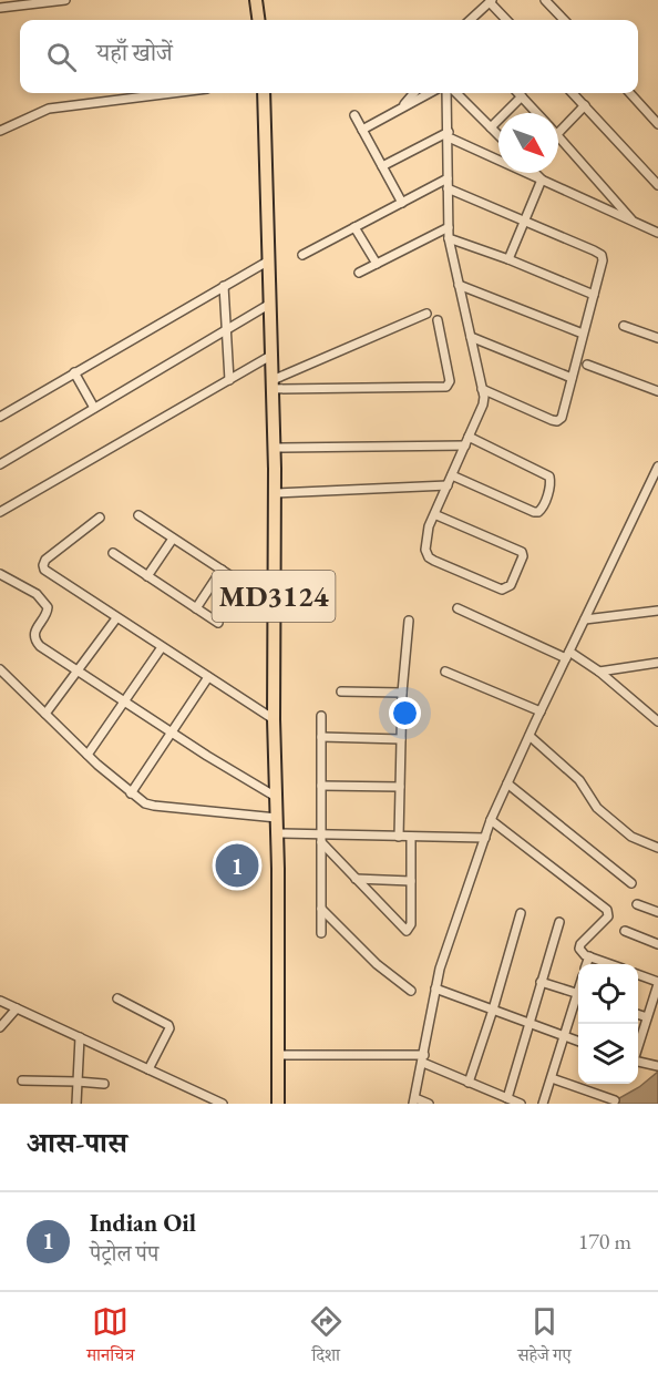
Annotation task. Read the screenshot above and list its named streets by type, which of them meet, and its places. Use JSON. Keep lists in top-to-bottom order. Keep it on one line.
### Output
{"streets":{"main road":["MD3124"]},"north":"bottom right","page":{"search":"यहाँ खोजें","pins":"1","heading":"आस-पास","list":[{"mark":"1","name":"Indian Oil","note":"पेट्रोल पंप","value":"170 m"}],"nav":["मानचित्र","दिशा","सहेजे गए"]}}
